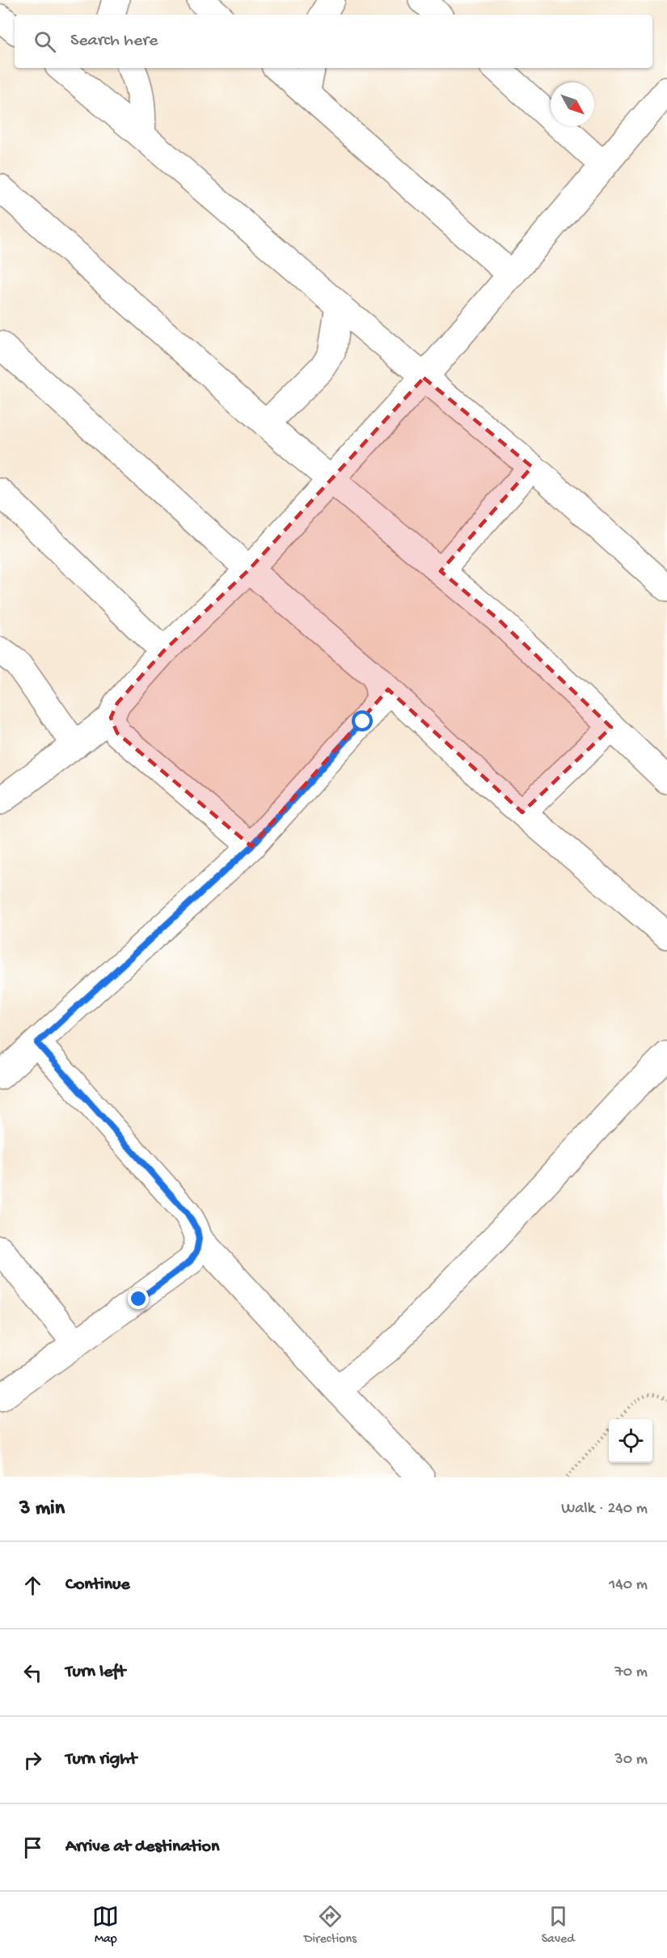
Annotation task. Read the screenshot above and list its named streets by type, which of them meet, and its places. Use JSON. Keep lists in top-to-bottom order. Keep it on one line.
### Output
{"north":"bottom right","page":{"search":"Search here","heading":["3 min","Walk · 240 m"],"list":[["Continue","140 m"],["Turn left","70 m"],["Turn right","30 m"],"Arrive at destination"],"nav":["Map","Directions","Saved"]}}
